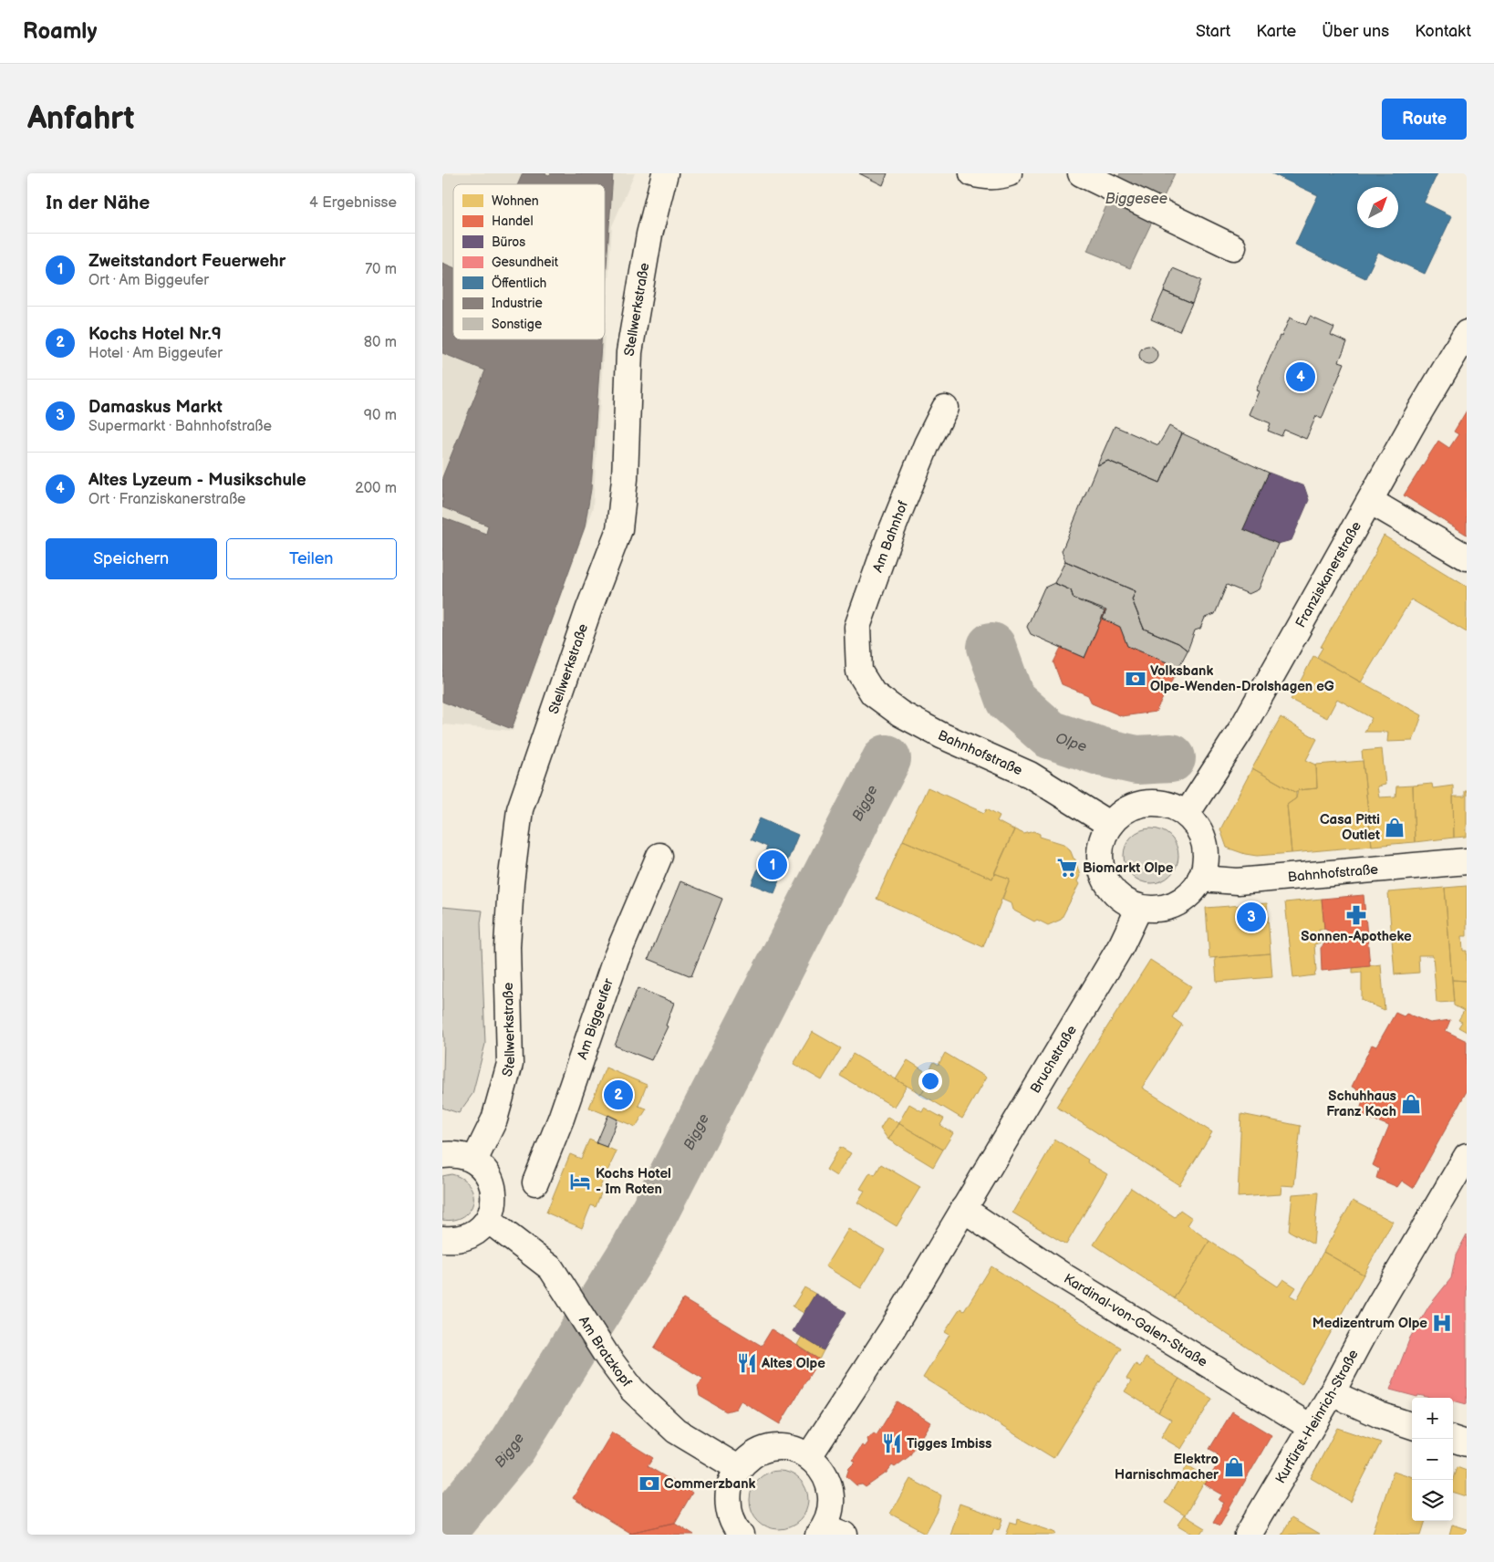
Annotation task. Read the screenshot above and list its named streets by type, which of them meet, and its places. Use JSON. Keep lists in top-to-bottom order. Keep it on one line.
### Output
{"streets":{"street":["Stellwerkstraße","Am Bahnhof","Franziskanerstraße","Bahnhofstraße","Am Biggeufer","Bruchstraße","Kardinal-von-Galen-Straße","Am Bratzkopf","Kurfürst-Heinrich-Straße"]},"crossings":[["Am Bahnhof","Bahnhofstraße"],["Franziskanerstraße","Bahnhofstraße"],["Franziskanerstraße","Bruchstraße"],["Bahnhofstraße","Bruchstraße"],["Bruchstraße","Kardinal-von-Galen-Straße"],["Kardinal-von-Galen-Straße","Kurfürst-Heinrich-Straße"]],"water":["Biggesee","Olpe","Bigge"],"places":{"bank":["Volksbank Olpe-Wenden-Drolshagen eG","Commerzbank"],"shop":["Casa Pitti Outlet","Schuhhaus Franz Koch","Elektro Harnischmacher"],"supermarket":["Biomarkt Olpe"],"pharmacy":["Sonnen-Apotheke"],"hotel":["Kochs Hotel - Im Roten"],"hospital":["Medizentrum Olpe"],"restaurant":["Altes Olpe","Tigges Imbiss"]},"legend":["Wohnen","Handel","Büros","Gesundheit","Öffentlich","Industrie","Sonstige"],"north":"top right","page":{"header":"Roamly","nav":["Start","Karte","Über uns","Kontakt"],"buttons":["Route",["Speichern","Teilen"]],"title":"Anfahrt","heading":["In der Nähe","4 Ergebnisse"],"list":[{"mark":"1","name":"Zweitstandort Feuerwehr","note":"Ort · Am Biggeufer","value":"70 m"},{"mark":"2","name":"Kochs Hotel Nr.9","note":"Hotel · Am Biggeufer","value":"80 m"},{"mark":"3","name":"Damaskus Markt","note":"Supermarkt · Bahnhofstraße","value":"90 m"},{"mark":"4","name":"Altes Lyzeum - Musikschule","note":"Ort · Franziskanerstraße","value":"200 m"}],"pins":["4","1","3","2"],"map_buttons":["+","−"]}}
